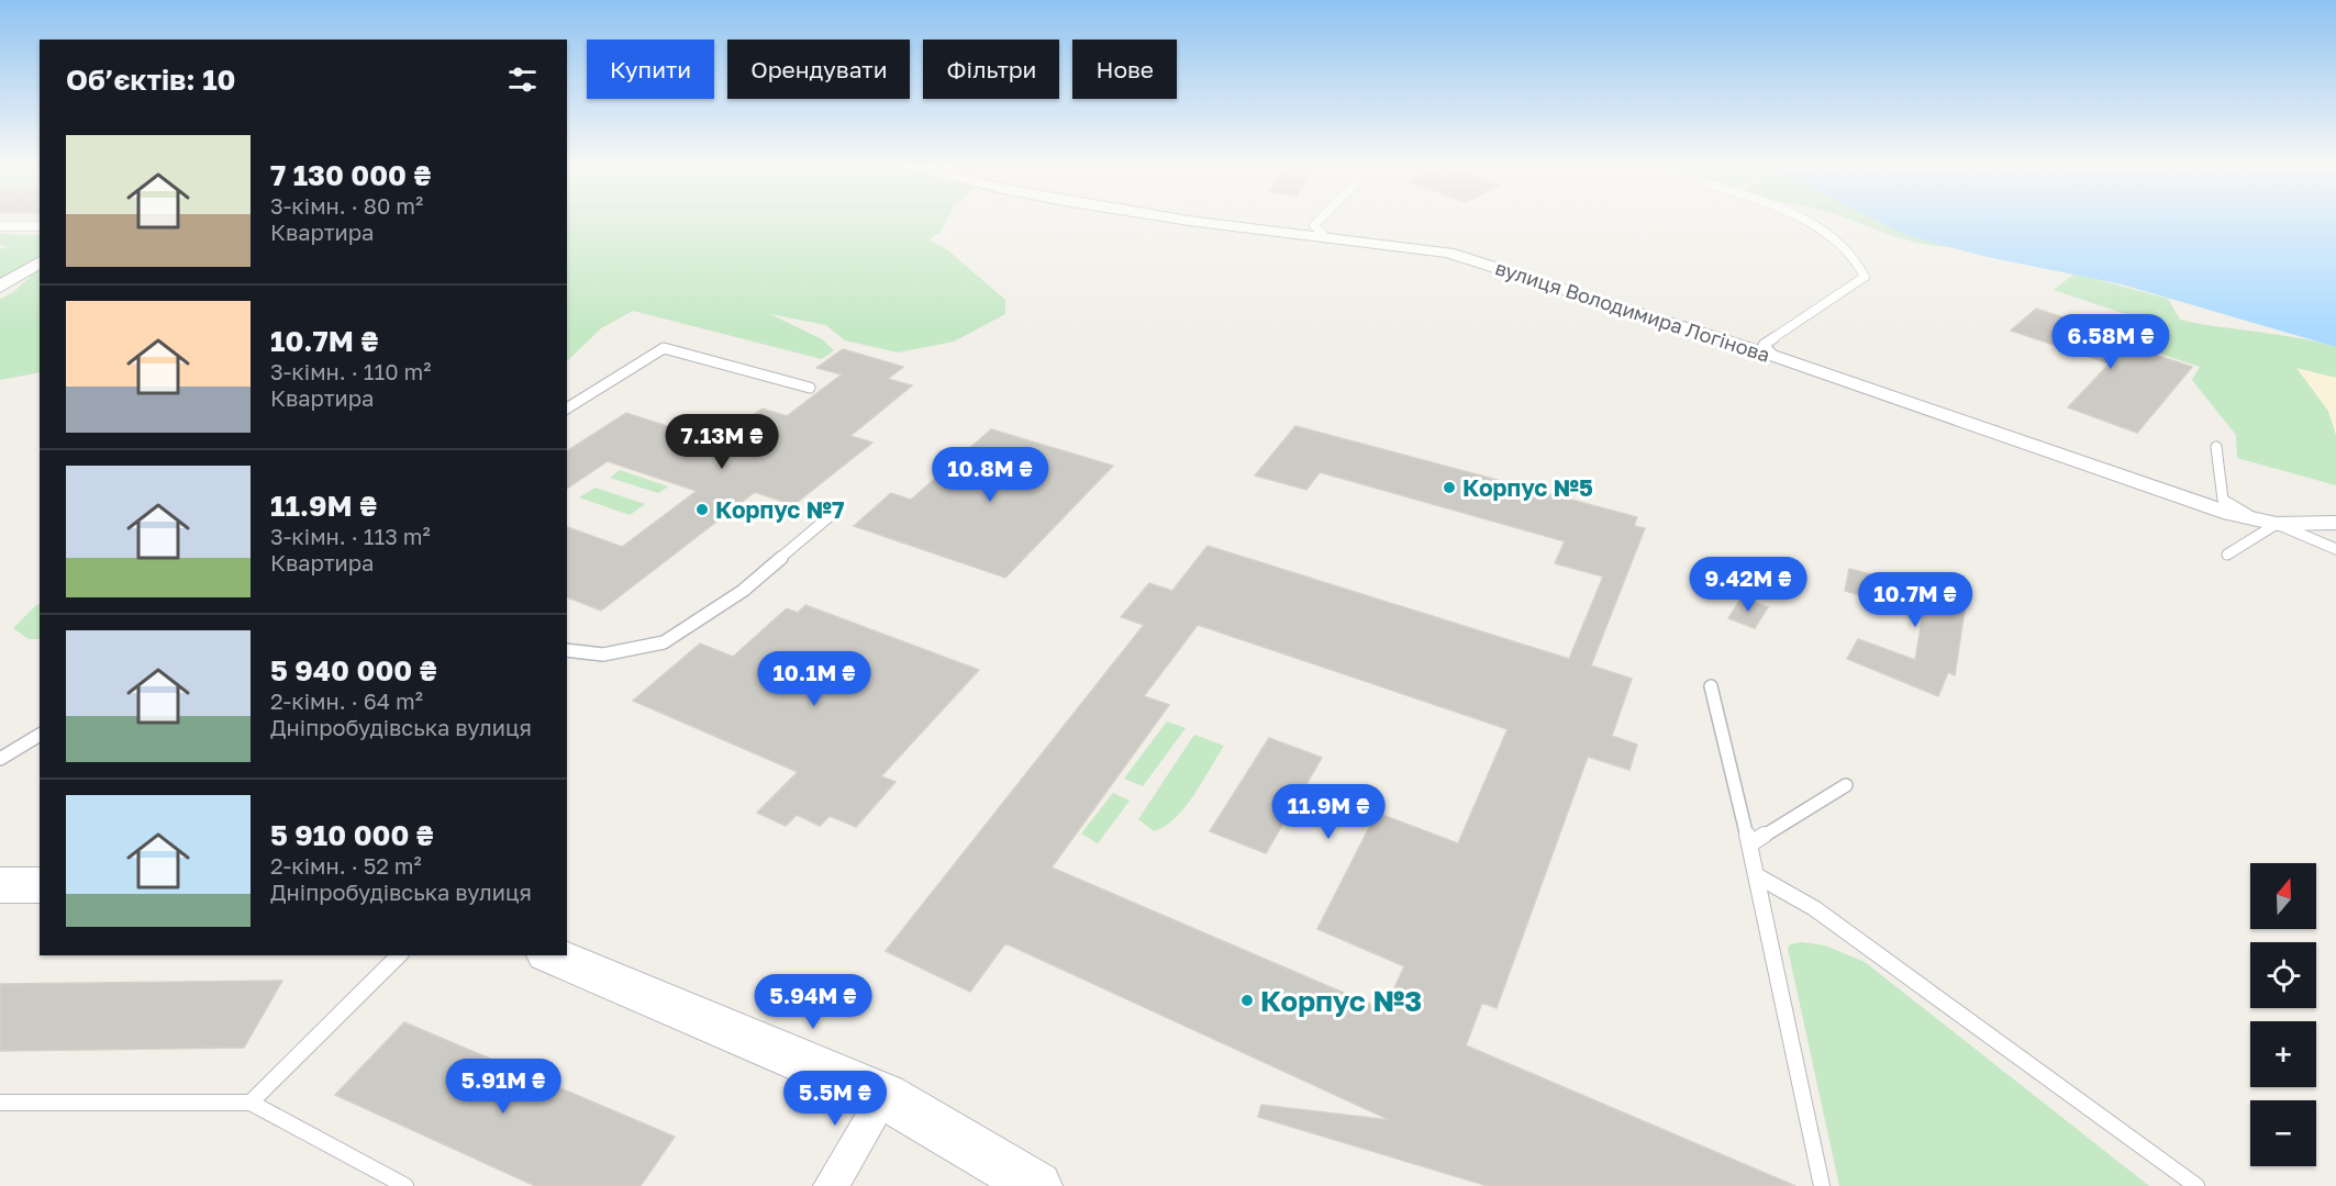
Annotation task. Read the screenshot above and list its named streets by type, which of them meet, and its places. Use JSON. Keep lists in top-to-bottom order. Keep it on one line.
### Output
{"streets":{"street":["вулиця Володимира Логінова"]},"places":["Корпус №5","Корпус №7","Корпус №3"],"north":"top","page":{"chip":["Купити","Орендувати","Фільтри","Нове"],"heading":"Об’єктів: 10","list":[{"name":"7 130 000 ₴","note":"3-кімн. · 80 m² · Квартира"},{"name":"10.7M ₴","note":"3-кімн. · 110 m² · Квартира"},{"name":"11.9M ₴","note":"3-кімн. · 113 m² · Квартира"},{"name":"5 940 000 ₴","note":"2-кімн. · 64 m² · Дніпробудівська вулиця"},{"name":"5 910 000 ₴","note":"2-кімн. · 52 m² · Дніпробудівська вулиця"}],"price":["6.58M ₴","7.13M ₴","10.8M ₴","9.42M ₴","10.7M ₴","10.1M ₴","11.9M ₴","5.94M ₴","5.91M ₴","5.5M ₴"],"map_buttons":["+","−"]}}
